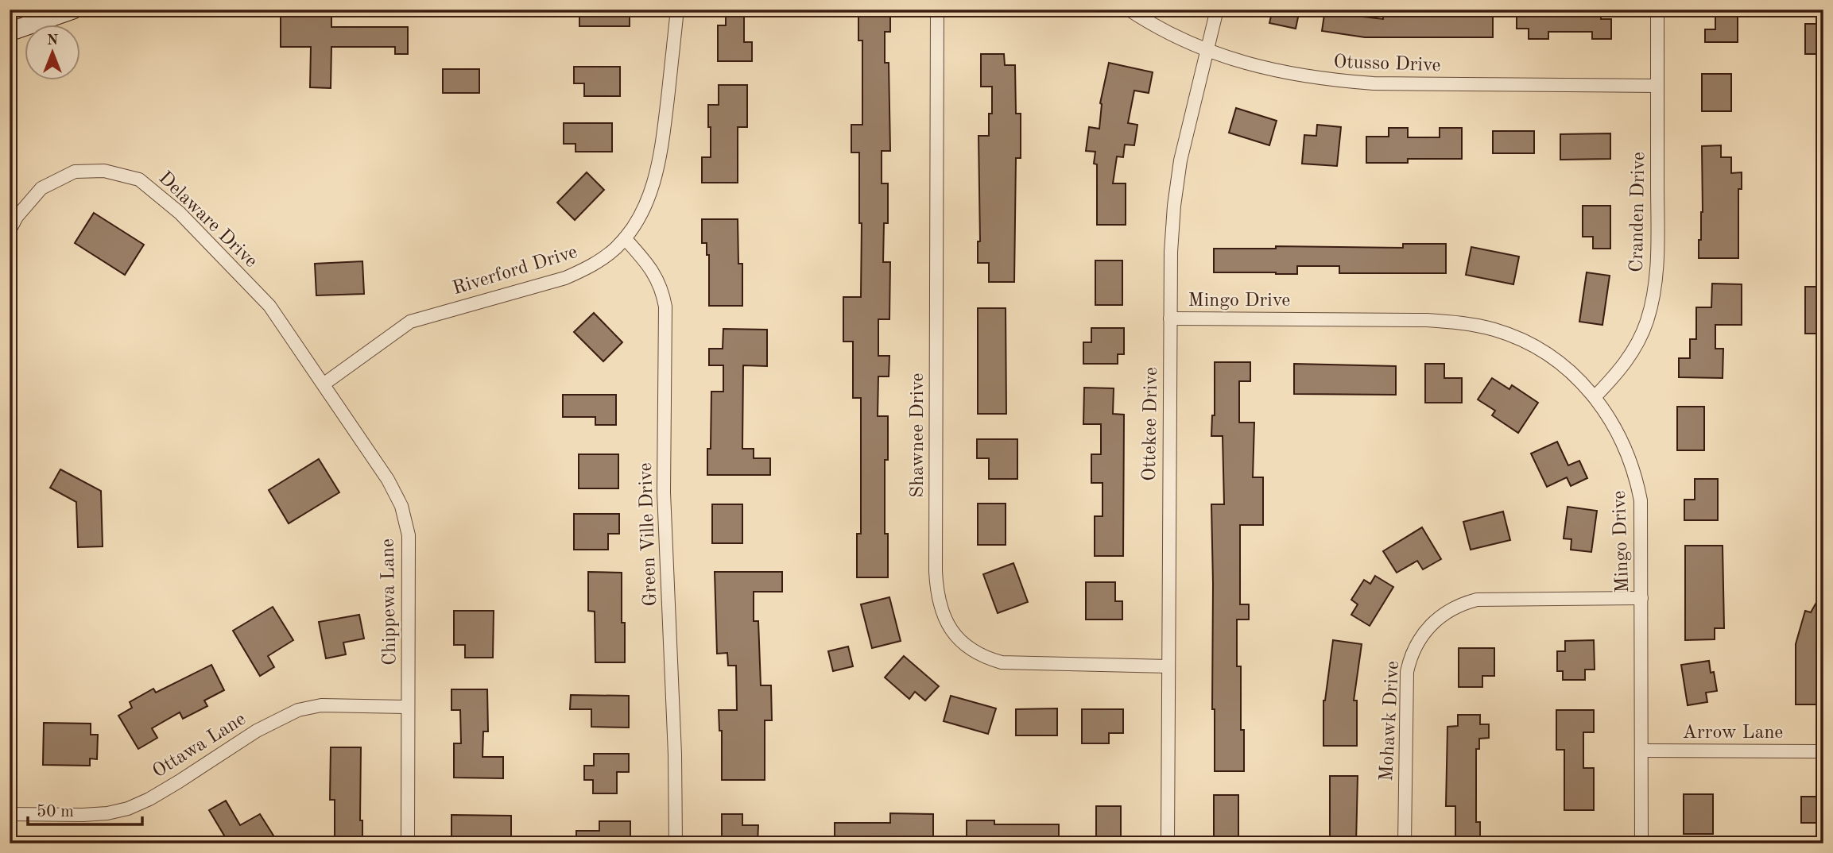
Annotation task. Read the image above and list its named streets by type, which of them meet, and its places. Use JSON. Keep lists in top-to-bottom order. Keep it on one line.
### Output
{"streets":{"street":["Otusso Drive","Cranden Drive","Delaware Drive","Riverford Drive","Mingo Drive","Ottekee Drive","Shawnee Drive","Green Ville Drive","Chippewa Lane","Mohawk Drive","Arrow Lane","Ottawa Lane"]},"crossings":[["Otusso Drive","Cranden Drive"],["Otusso Drive","Ottekee Drive"],["Cranden Drive","Mingo Drive"],["Delaware Drive","Riverford Drive"],["Delaware Drive","Chippewa Lane"],["Riverford Drive","Green Ville Drive"],["Riverford Drive","Chippewa Lane"],["Mingo Drive","Ottekee Drive"],["Mingo Drive","Mohawk Drive"],["Mingo Drive","Arrow Lane"],["Ottekee Drive","Shawnee Drive"],["Chippewa Lane","Ottawa Lane"]],"scale_bar":"50 m","north":"top"}
